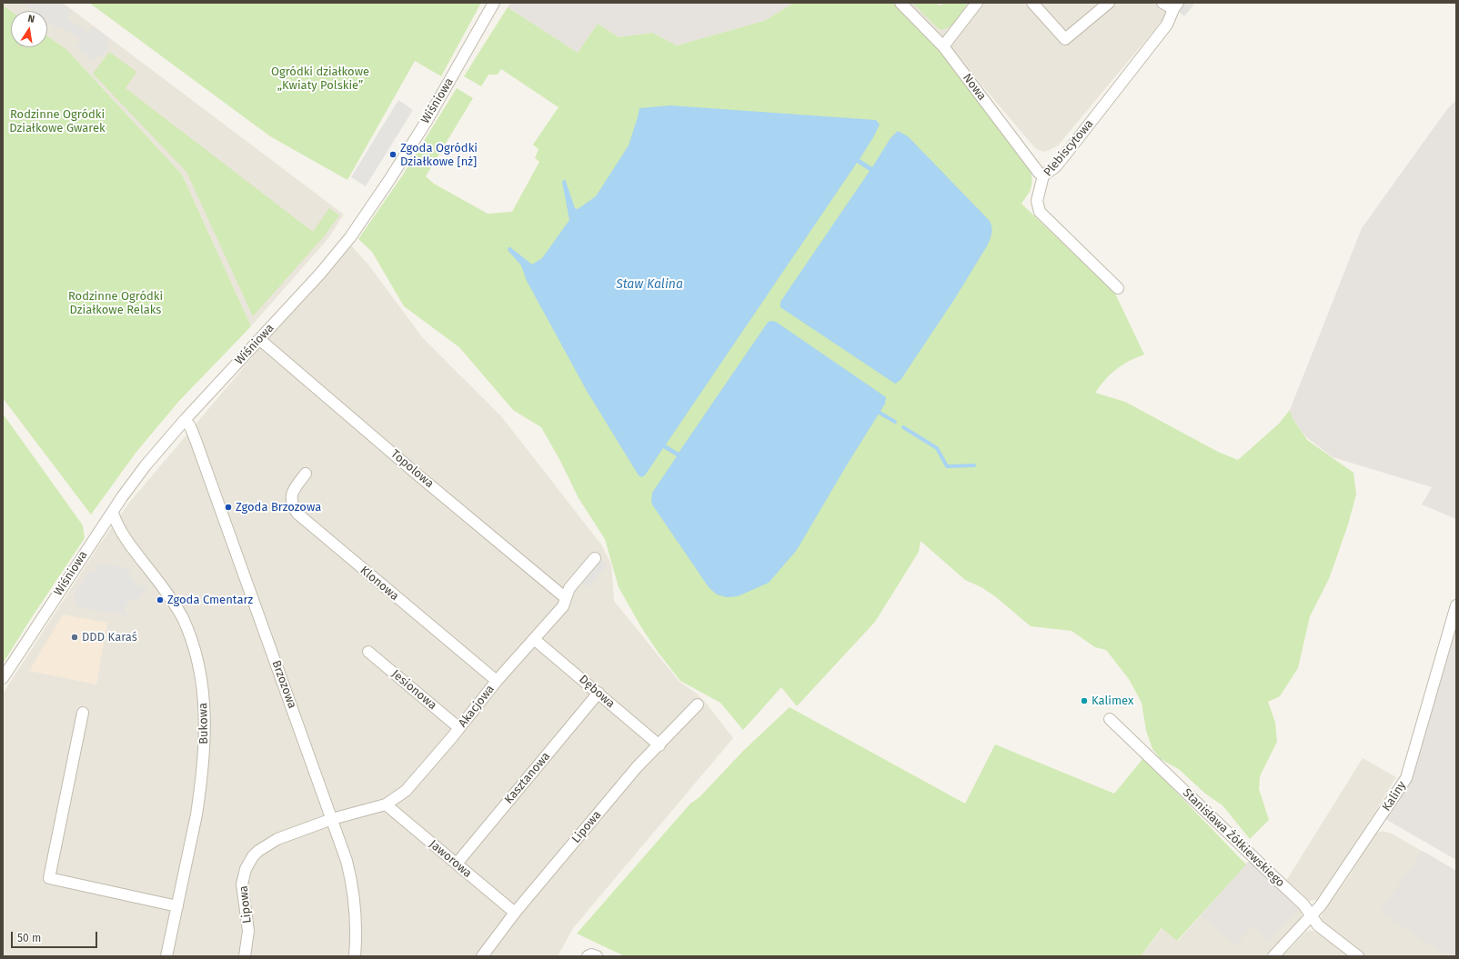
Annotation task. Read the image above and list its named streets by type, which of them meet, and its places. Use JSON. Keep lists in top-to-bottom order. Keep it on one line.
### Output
{"streets":{"street":["Nowa","Wiśniowa","Plebiscytowa","Topolowa","Klonowa","Brzozowa","Jesionowa","Dębowa","Akacjowa","Bukowa","Kasztanowa","Kaliny","Lipowa","Stanisława Żółkiewskiego","Jaworowa"]},"crossings":[["Nowa","Plebiscytowa"],["Wiśniowa","Topolowa"],["Wiśniowa","Brzozowa"],["Wiśniowa","Bukowa"],["Topolowa","Akacjowa"],["Klonowa","Akacjowa"],["Brzozowa","Akacjowa"],["Brzozowa","Lipowa"],["Jesionowa","Akacjowa"],["Dębowa","Akacjowa"],["Dębowa","Kasztanowa"],["Dębowa","Lipowa"],["Akacjowa","Lipowa"],["Akacjowa","Jaworowa"],["Kasztanowa","Jaworowa"],["Kaliny","Stanisława Żółkiewskiego"],["Lipowa","Jaworowa"]],"water":["Staw Kalina"],"parks":["Ogródki działkowe „Kwiaty Polskie”","Rodzinne Ogródki Działkowe Gwarek","Rodzinne Ogródki Działkowe Relaks"],"places":["Zgoda Ogródki Działkowe [nż]","Zgoda Brzozowa","Zgoda Cmentarz","DDD Karaś","Kalimex"],"scale_bar":"50 m","north":"top"}
